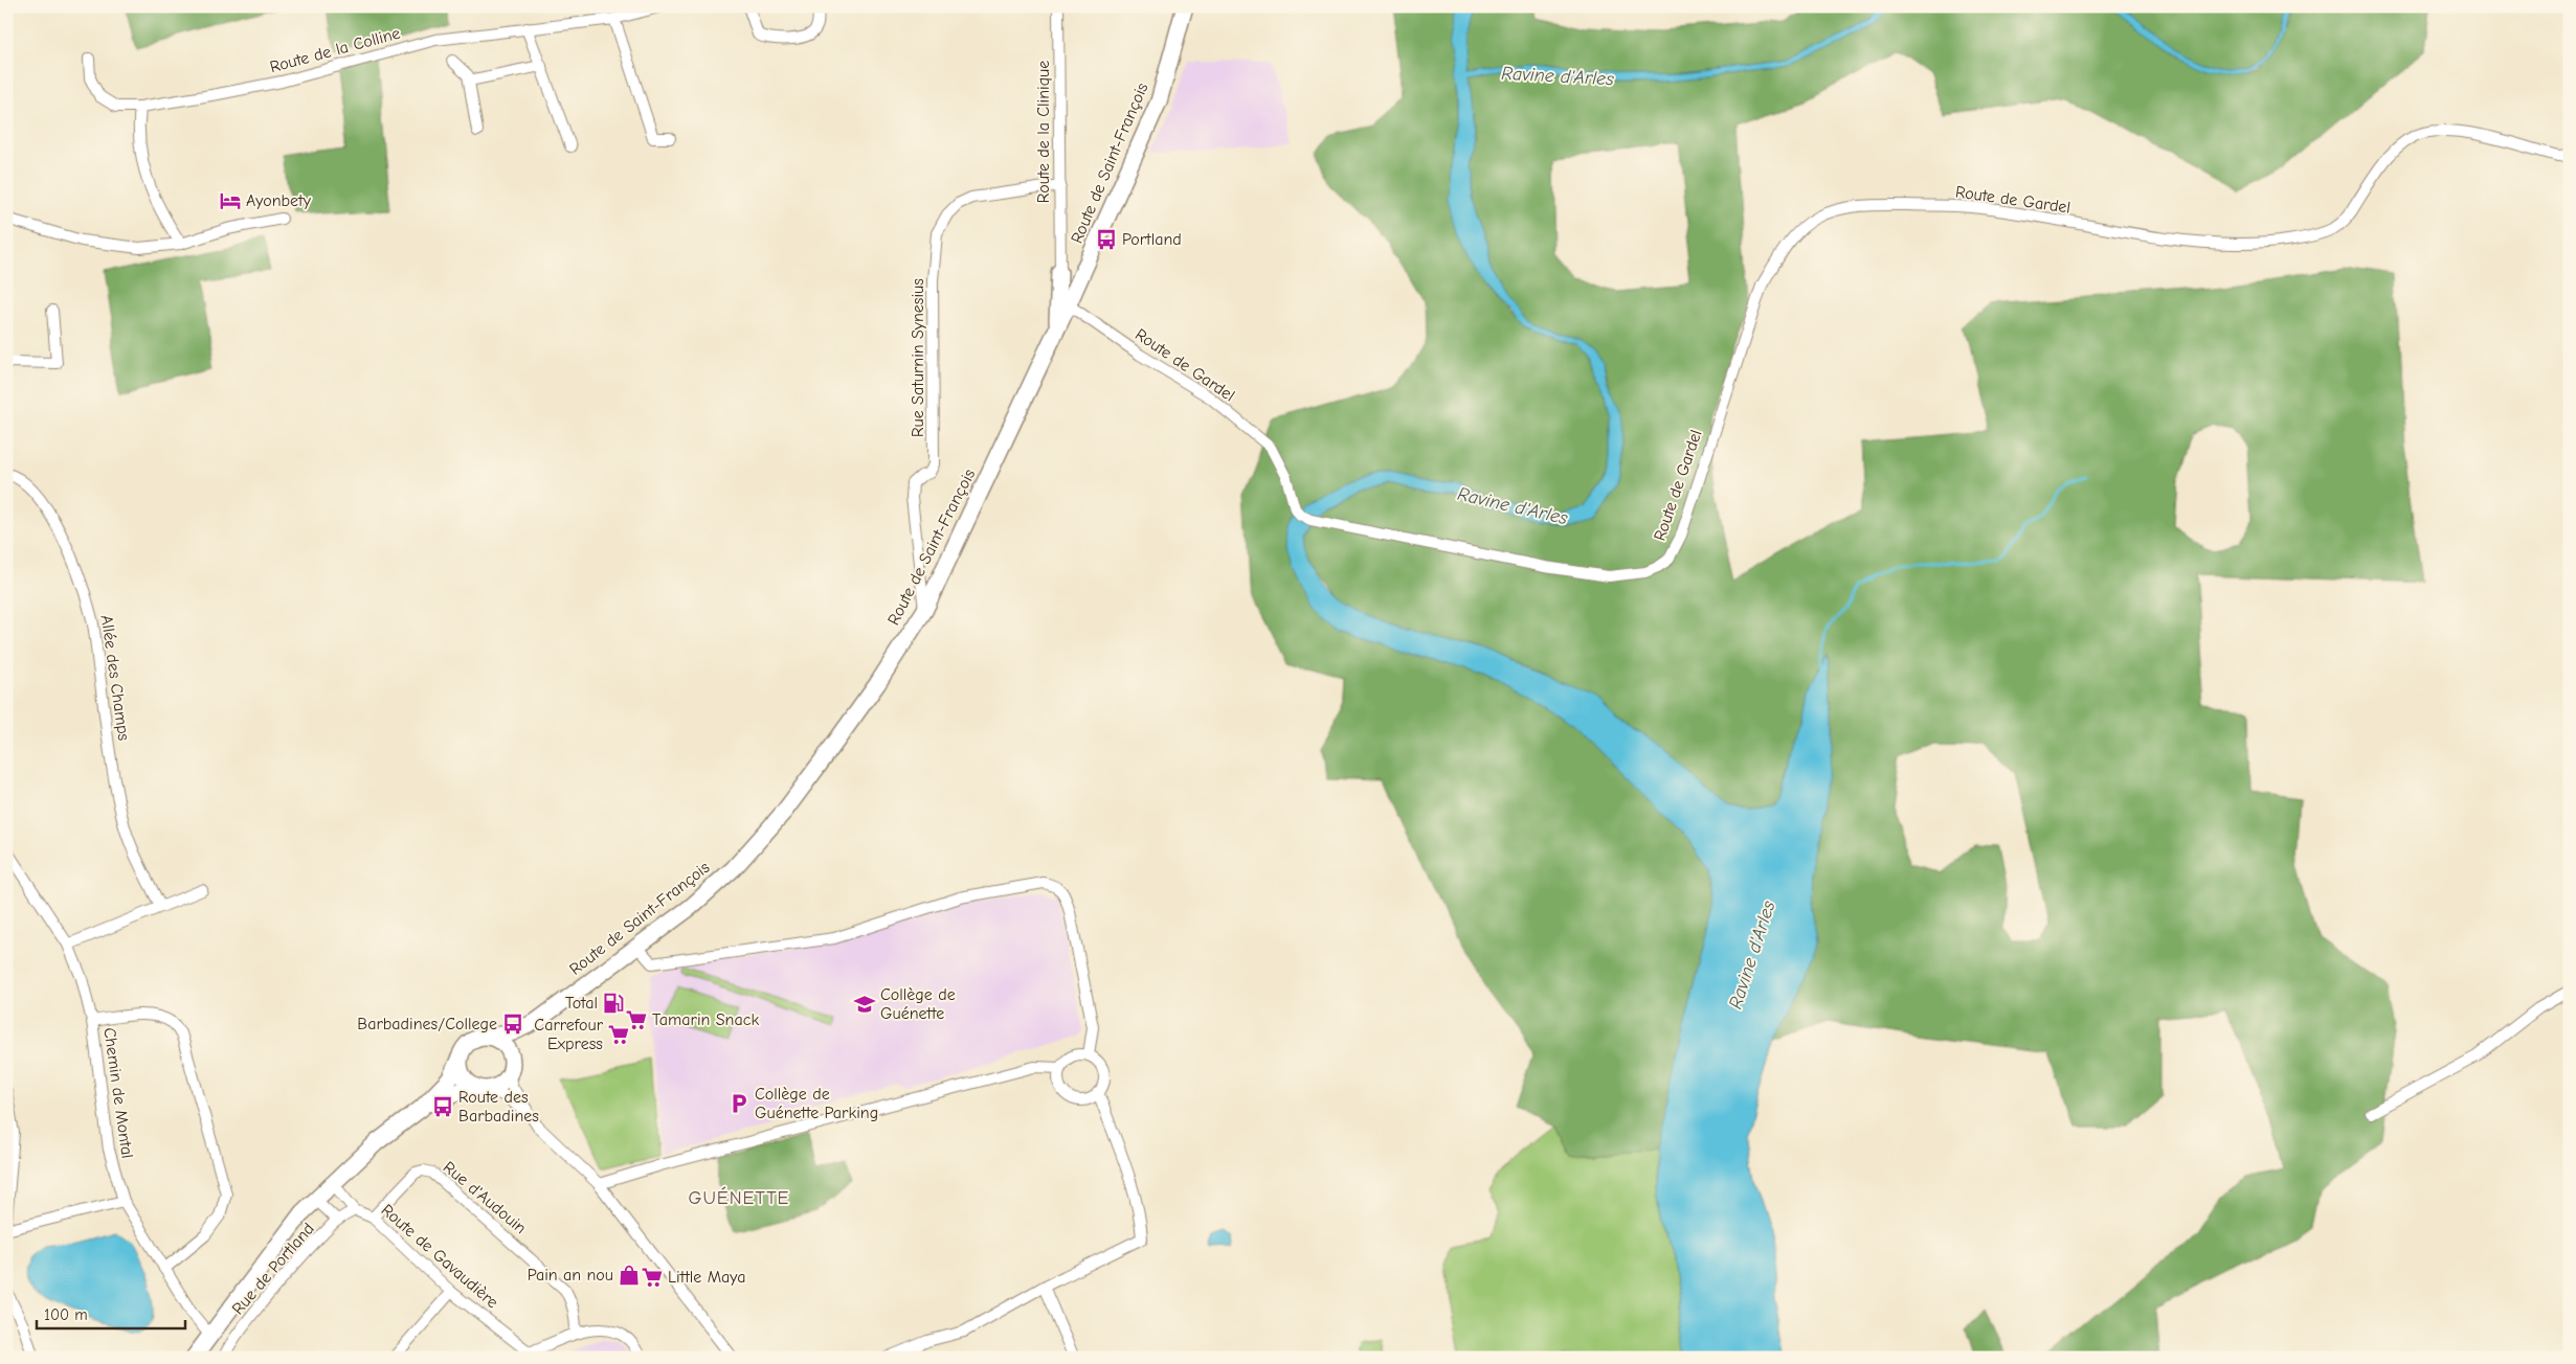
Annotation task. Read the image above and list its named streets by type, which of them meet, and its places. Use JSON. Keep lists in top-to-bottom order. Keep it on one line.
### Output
{"streets":{"main road":["Route de Saint-François"],"street":["Route de la Colline","Route de la Clinique","Route de Gardel","Rue Saturnin Synesius","Allée des Champs","Chemin de Montal","Rue d'Audouin","Route de Gavaudière","Rue de Portland"]},"crossings":[["Route de la Clinique","Route de Saint-François"],["Route de la Clinique","Route de Gardel"],["Route de la Clinique","Rue Saturnin Synesius"],["Route de Saint-François","Route de Gardel"],["Route de Saint-François","Rue Saturnin Synesius"],["Rue d'Audouin","Route de Gavaudière"],["Route de Gavaudière","Rue de Portland"]],"districts":["GUÉNETTE"],"water":["Ravine d'Arles"],"places":{"hotel":["Ayonbety"],"bus stop":["Portland","Barbadines/College","Route des Barbadines"],"fuel station":["Total"],"school or university":["Collège de Guénette"],"supermarket":["Tamarin Snack","Carrefour Express","Little Maya"],"parking":["Collège de Guénette Parking"],"shop":["Pain an nou"]},"scale_bar":"100 m"}
